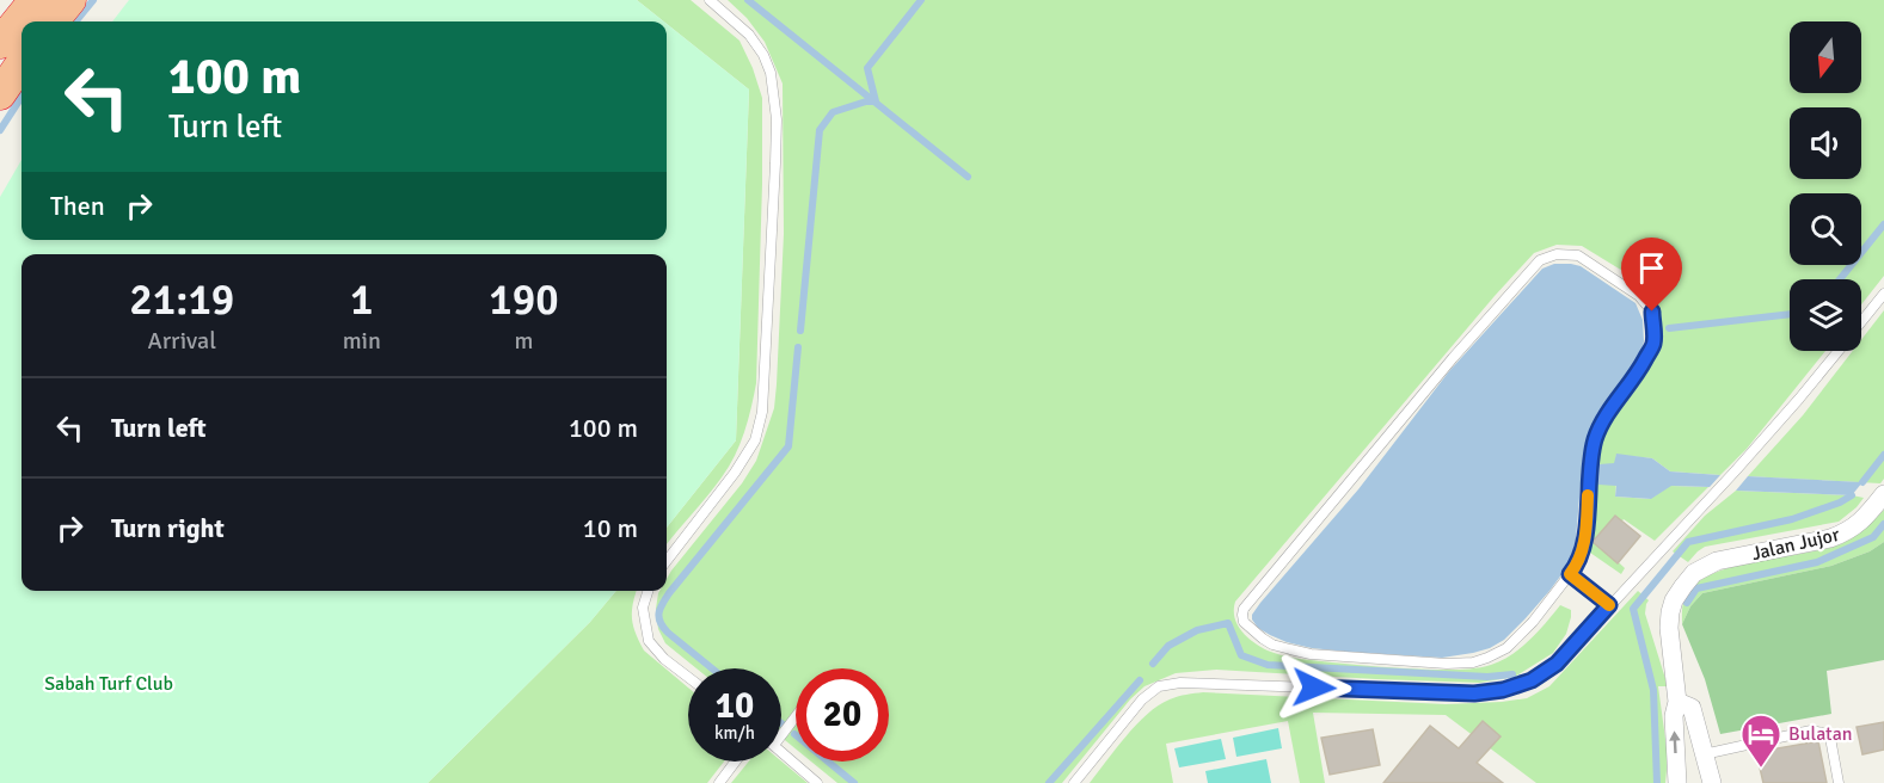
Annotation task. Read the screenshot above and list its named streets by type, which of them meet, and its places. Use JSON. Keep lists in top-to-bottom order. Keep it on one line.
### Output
{"streets":{"street":["Jalan Jujor"]},"parks":["Sabah Turf Club"],"places":{"hotel":["Bulatan"]},"north":"bottom","page":{"turn":["100 m","Turn left"],"then":"Then","eta":["21:19","Arrival","1","min","190","m"],"list":[{"name":"Turn left","value":"100 m"},{"name":"Turn right","value":"10 m"}],"speed":"10 km/h","limit":"20"}}
